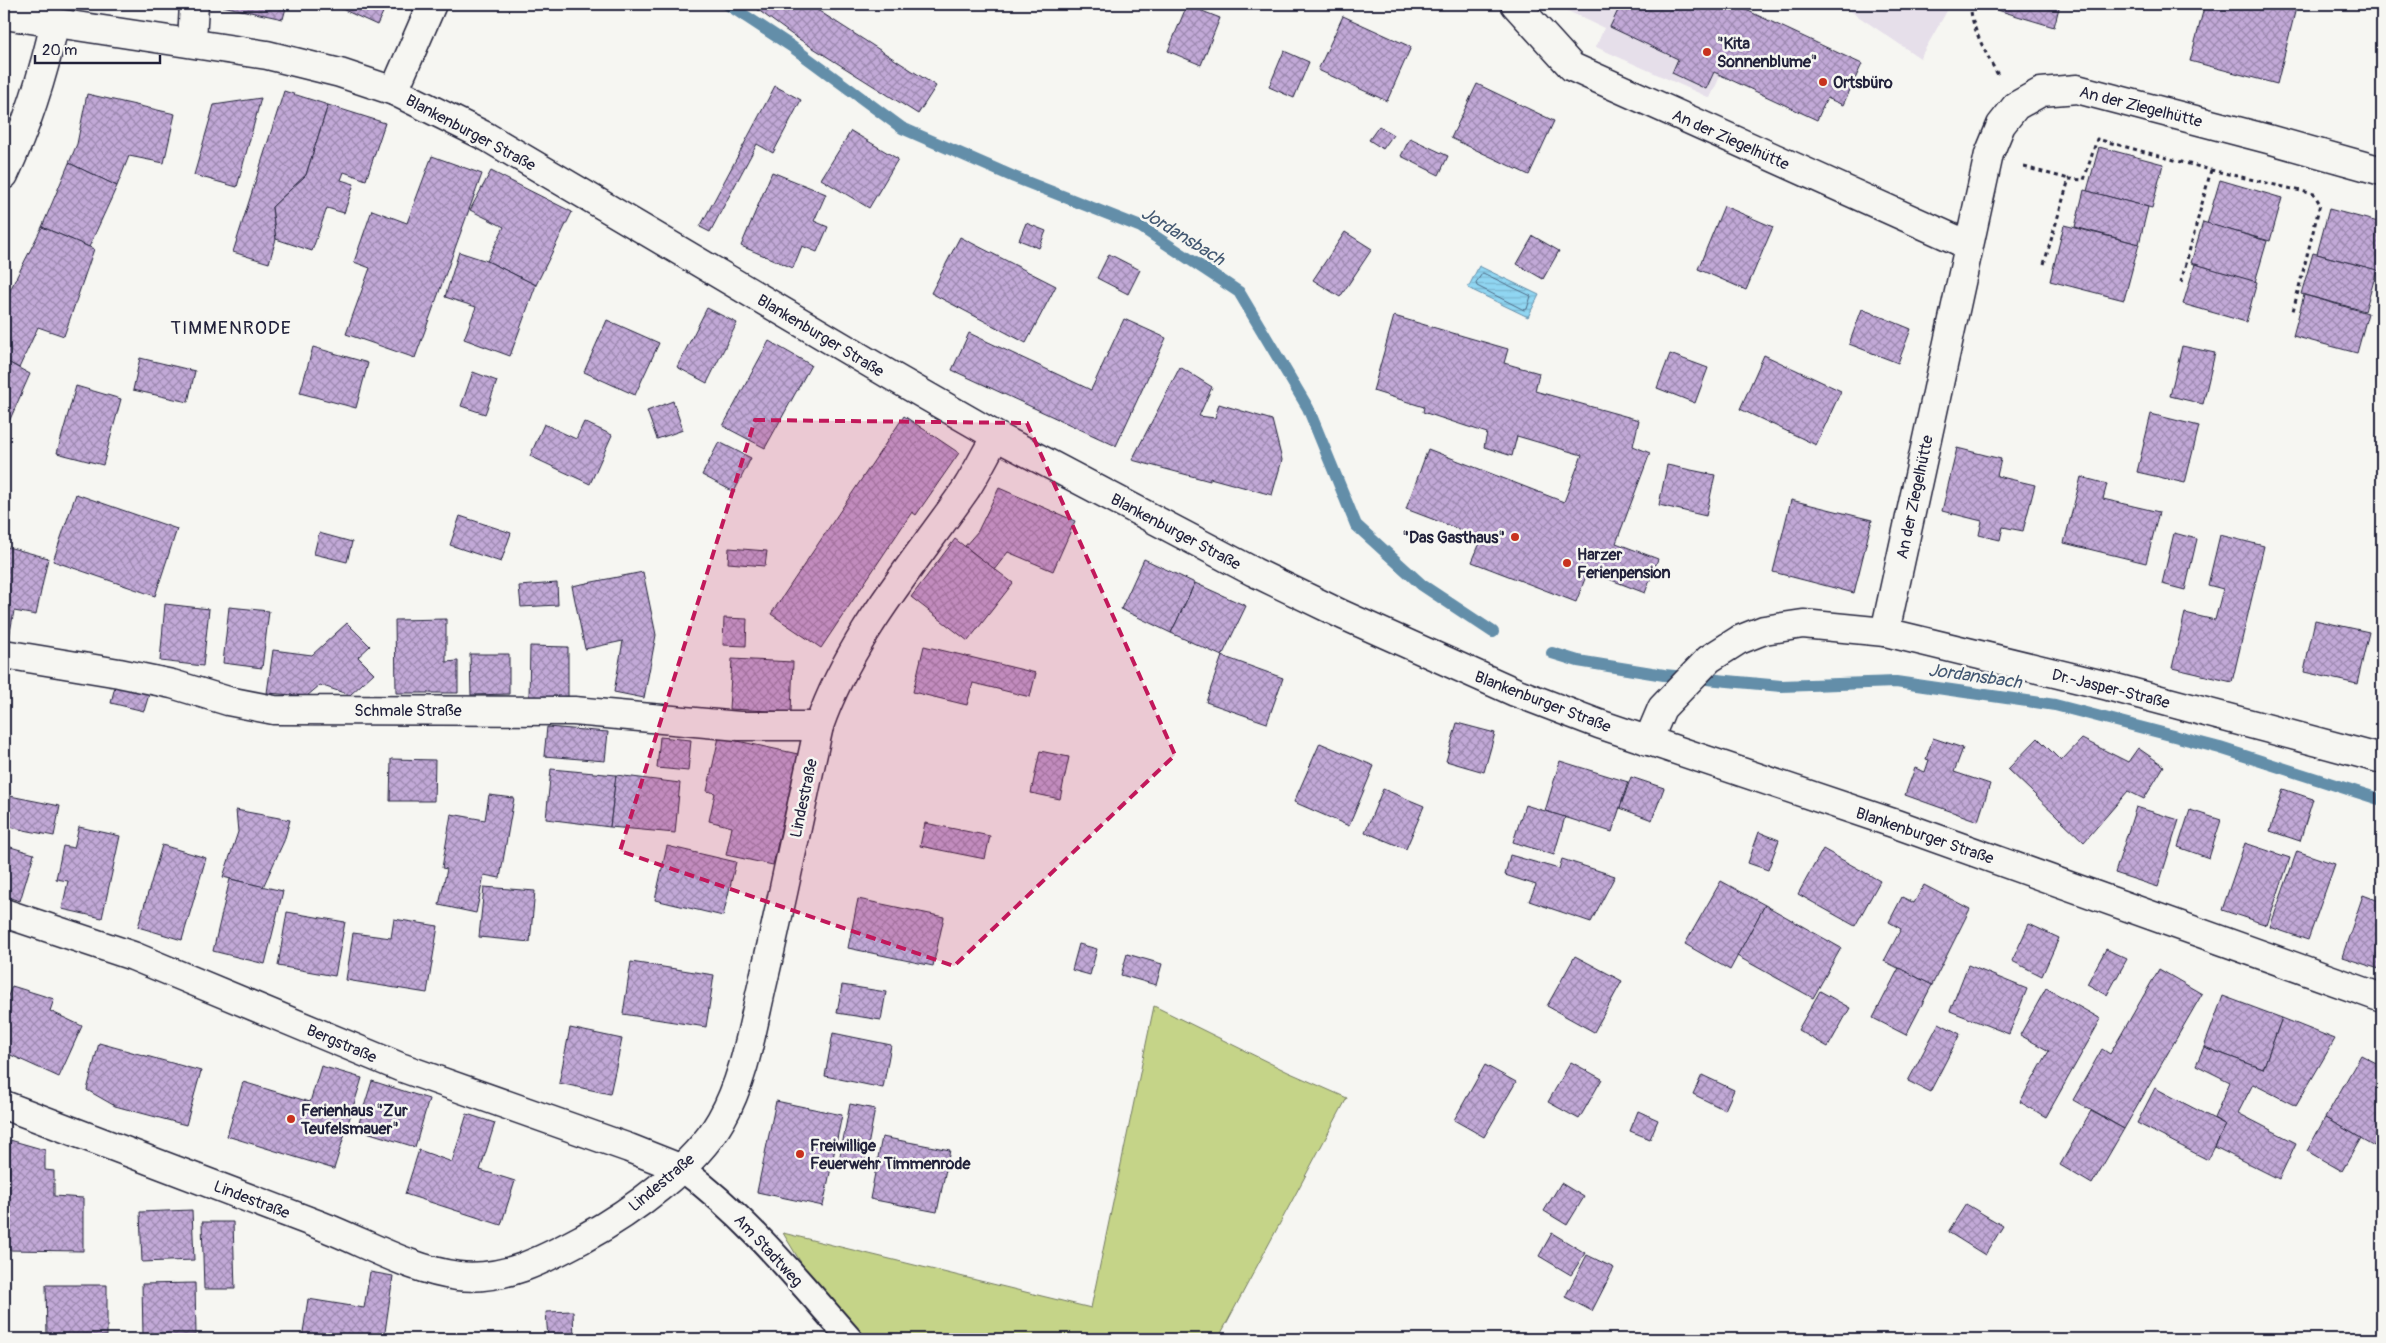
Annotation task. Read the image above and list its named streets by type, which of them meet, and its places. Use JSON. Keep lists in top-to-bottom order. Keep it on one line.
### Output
{"streets":{"street":["An der Ziegelhütte","Blankenburger Straße","Dr.-Jasper-Straße","Schmale Straße","Lindestraße","Bergstraße"],"lane":["Am Stadtweg"]},"crossings":[["An der Ziegelhütte","Dr.-Jasper-Straße"],["Blankenburger Straße","Dr.-Jasper-Straße"],["Blankenburger Straße","Lindestraße"],["Schmale Straße","Lindestraße"],["Lindestraße","Bergstraße"],["Lindestraße","Am Stadtweg"],["Bergstraße","Am Stadtweg"]],"districts":["TIMMENRODE"],"water":["Jordansbach"],"places":["\"Kita Sonnenblume\"","Ortsbüro","\"Das Gasthaus\"","Harzer Ferienpension","Ferienhaus \"Zur Teufelsmauer\"","Freiwillige Feuerwehr Timmenrode"],"scale_bar":"20 m"}
